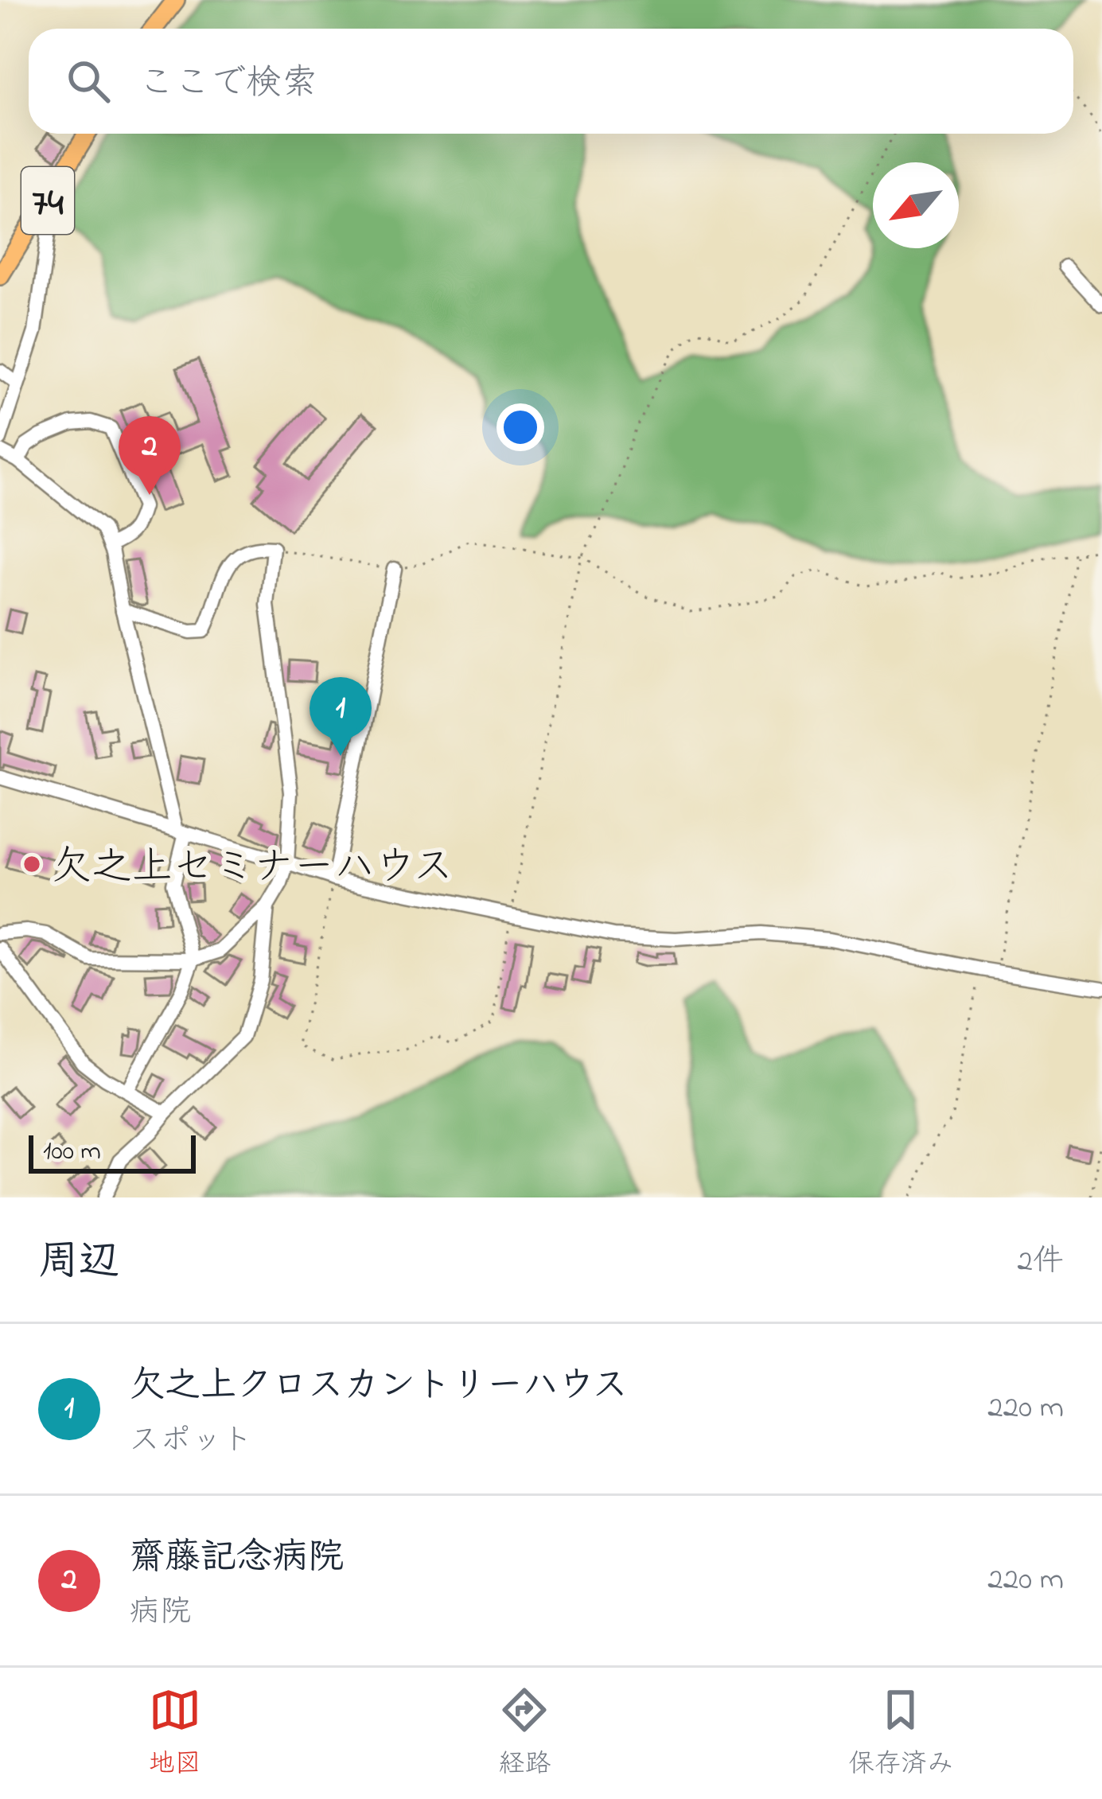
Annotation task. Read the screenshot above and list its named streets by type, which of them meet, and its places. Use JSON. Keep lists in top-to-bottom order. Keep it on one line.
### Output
{"streets":{"main road":["74"]},"places":["欠之上セミナーハウス"],"scale_bar":"100 m","north":"bottom left","page":{"search":"ここで検索","pins":["2","1"],"scale":"100 m","heading":["周辺","2件"],"list":[{"mark":"1","name":"欠之上クロスカントリーハウス","note":"スポット","value":"220 m"},{"mark":"2","name":"齋藤記念病院","note":"病院","value":"220 m"}],"nav":["地図","経路","保存済み"]}}
